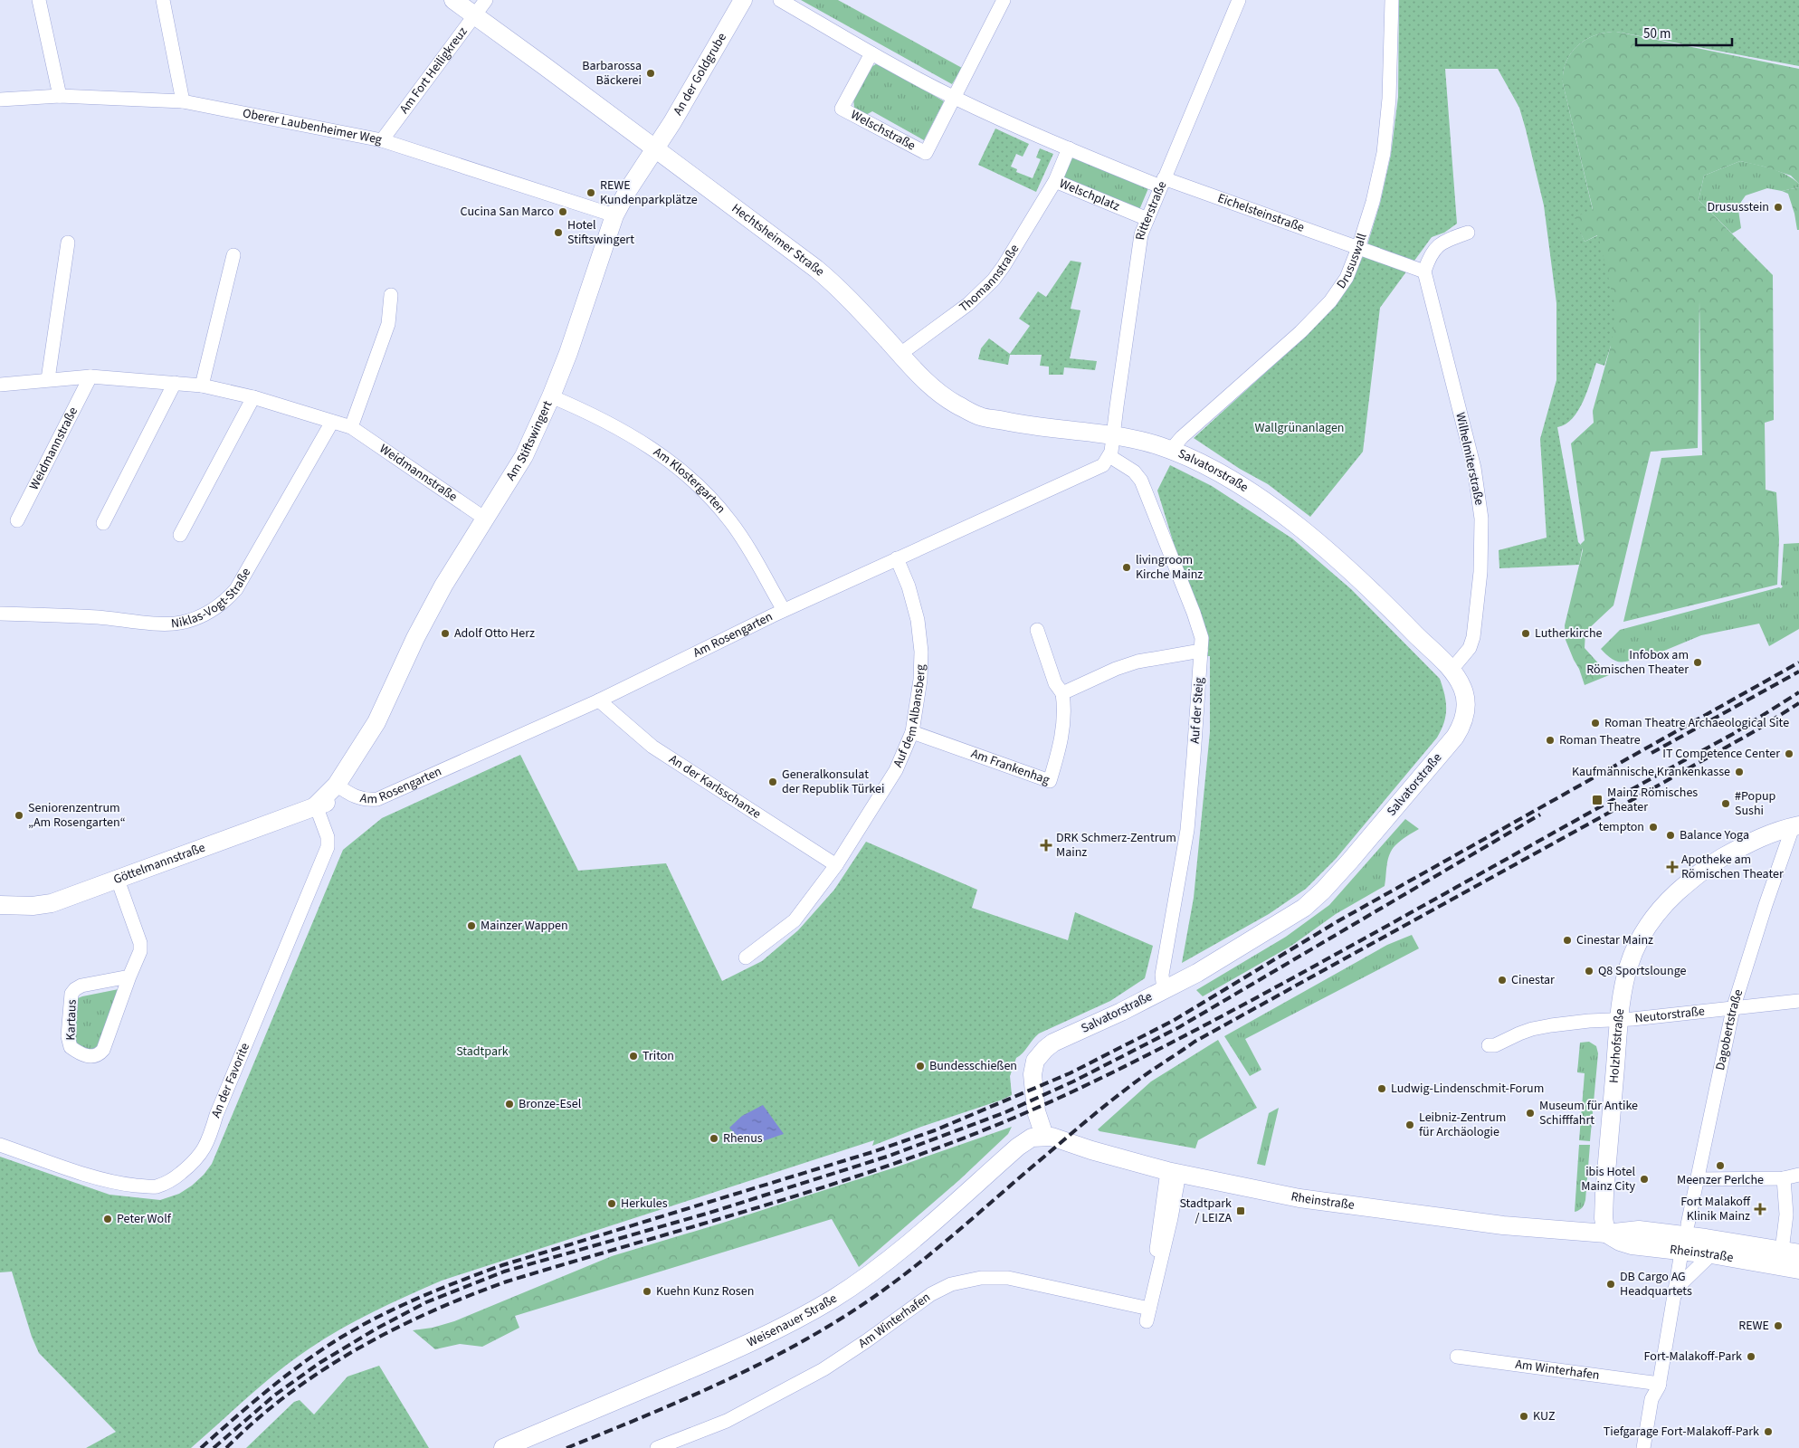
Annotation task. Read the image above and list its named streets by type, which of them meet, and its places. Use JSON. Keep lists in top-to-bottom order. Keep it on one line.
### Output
{"streets":{"street":["Am Fort Heiligkreuz","An der Goldgrube","Oberer Laubenheimer Weg","Welschstraße","Welschplatz","Ritterstraße","Eichelsteinstraße","Hechtsheimer Straße","Drususwall","Thomannstraße","Am Stiftswingert","Weidmannstraße","Wilhelmiterstraße","Salvatorstraße","Am Klostergarten","Niklas-Vogt-Straße","Am Rosengarten","Auf der Steig","Auf dem Albansberg","Am Frankenhag","An der Karlsschanze","Göttelmannstraße","Neutorstraße","Kartaus","Dagobertstraße","Holzhofstraße","An der Favorite","Rheinstraße","Weisenauer Straße","Am Winterhafen"]},"crossings":[["Am Fort Heiligkreuz","Oberer Laubenheimer Weg"],["Am Fort Heiligkreuz","Hechtsheimer Straße"],["An der Goldgrube","Hechtsheimer Straße"],["An der Goldgrube","Am Stiftswingert"],["Oberer Laubenheimer Weg","Am Stiftswingert"],["Welschplatz","Ritterstraße"],["Welschplatz","Thomannstraße"],["Ritterstraße","Eichelsteinstraße"],["Ritterstraße","Hechtsheimer Straße"],["Ritterstraße","Salvatorstraße"],["Eichelsteinstraße","Drususwall"],["Hechtsheimer Straße","Thomannstraße"],["Hechtsheimer Straße","Am Stiftswingert"],["Hechtsheimer Straße","Salvatorstraße"],["Drususwall","Salvatorstraße"],["Am Stiftswingert","Weidmannstraße"],["Am Stiftswingert","Am Klostergarten"],["Am Stiftswingert","Am Rosengarten"],["Am Stiftswingert","Göttelmannstraße"],["Weidmannstraße","Niklas-Vogt-Straße"],["Wilhelmiterstraße","Salvatorstraße"],["Salvatorstraße","Auf der Steig"],["Salvatorstraße","Rheinstraße"],["Salvatorstraße","Weisenauer Straße"],["Am Klostergarten","Am Rosengarten"],["Am Rosengarten","Auf der Steig"],["Am Rosengarten","Auf dem Albansberg"],["Am Rosengarten","An der Karlsschanze"],["Am Rosengarten","Göttelmannstraße"],["Auf dem Albansberg","Am Frankenhag"],["Auf dem Albansberg","An der Karlsschanze"],["Göttelmannstraße","Kartaus"],["Göttelmannstraße","An der Favorite"],["Neutorstraße","Dagobertstraße"],["Neutorstraße","Holzhofstraße"],["Dagobertstraße","Holzhofstraße"],["Dagobertstraße","Rheinstraße"],["Dagobertstraße","Am Winterhafen"],["Holzhofstraße","Rheinstraße"],["Rheinstraße","Weisenauer Straße"],["Rheinstraße","Am Winterhafen"]],"parks":["Wallgrünanlagen","Stadtpark"],"places":{"other":["Barbarossa Bäckerei","REWE Kundenparkplätze","Drususstein","Cucina San Marco","Hotel Stiftswingert","livingroom Kirche Mainz","Adolf Otto Herz","Lutherkirche","Infobox am Römischen Theater","Roman Theatre Archaeological Site","Roman Theatre","IT Competence Center","Kaufmännische Krankenkasse","Generalkonsulat der Republik Türkei","#Popup Sushi","Seniorenzentrum „Am Rosengarten“","tempton","Balance Yoga","Mainzer Wappen","Cinestar Mainz","Q8 Sportslounge","Cinestar","Triton","Bundesschießen","Ludwig-Lindenschmit-Forum","Bronze-Esel","Museum für Antike Schifffahrt","Leibniz-Zentrum für Archäologie","Rhenus","Meenzer Perlche","ibis Hotel Mainz City","Herkules","Peter Wolf","DB Cargo AG Headquartets","Kuehn Kunz Rosen","REWE","Fort-Malakoff-Park","KUZ","Tiefgarage Fort-Malakoff-Park"],"transit":["Mainz Römisches Theater","Stadtpark / LEIZA"],"health":["DRK Schmerz-Zentrum Mainz","Apotheke am Römischen Theater","Fort Malakoff Klinik Mainz"]},"scale_bar":"50 m"}
